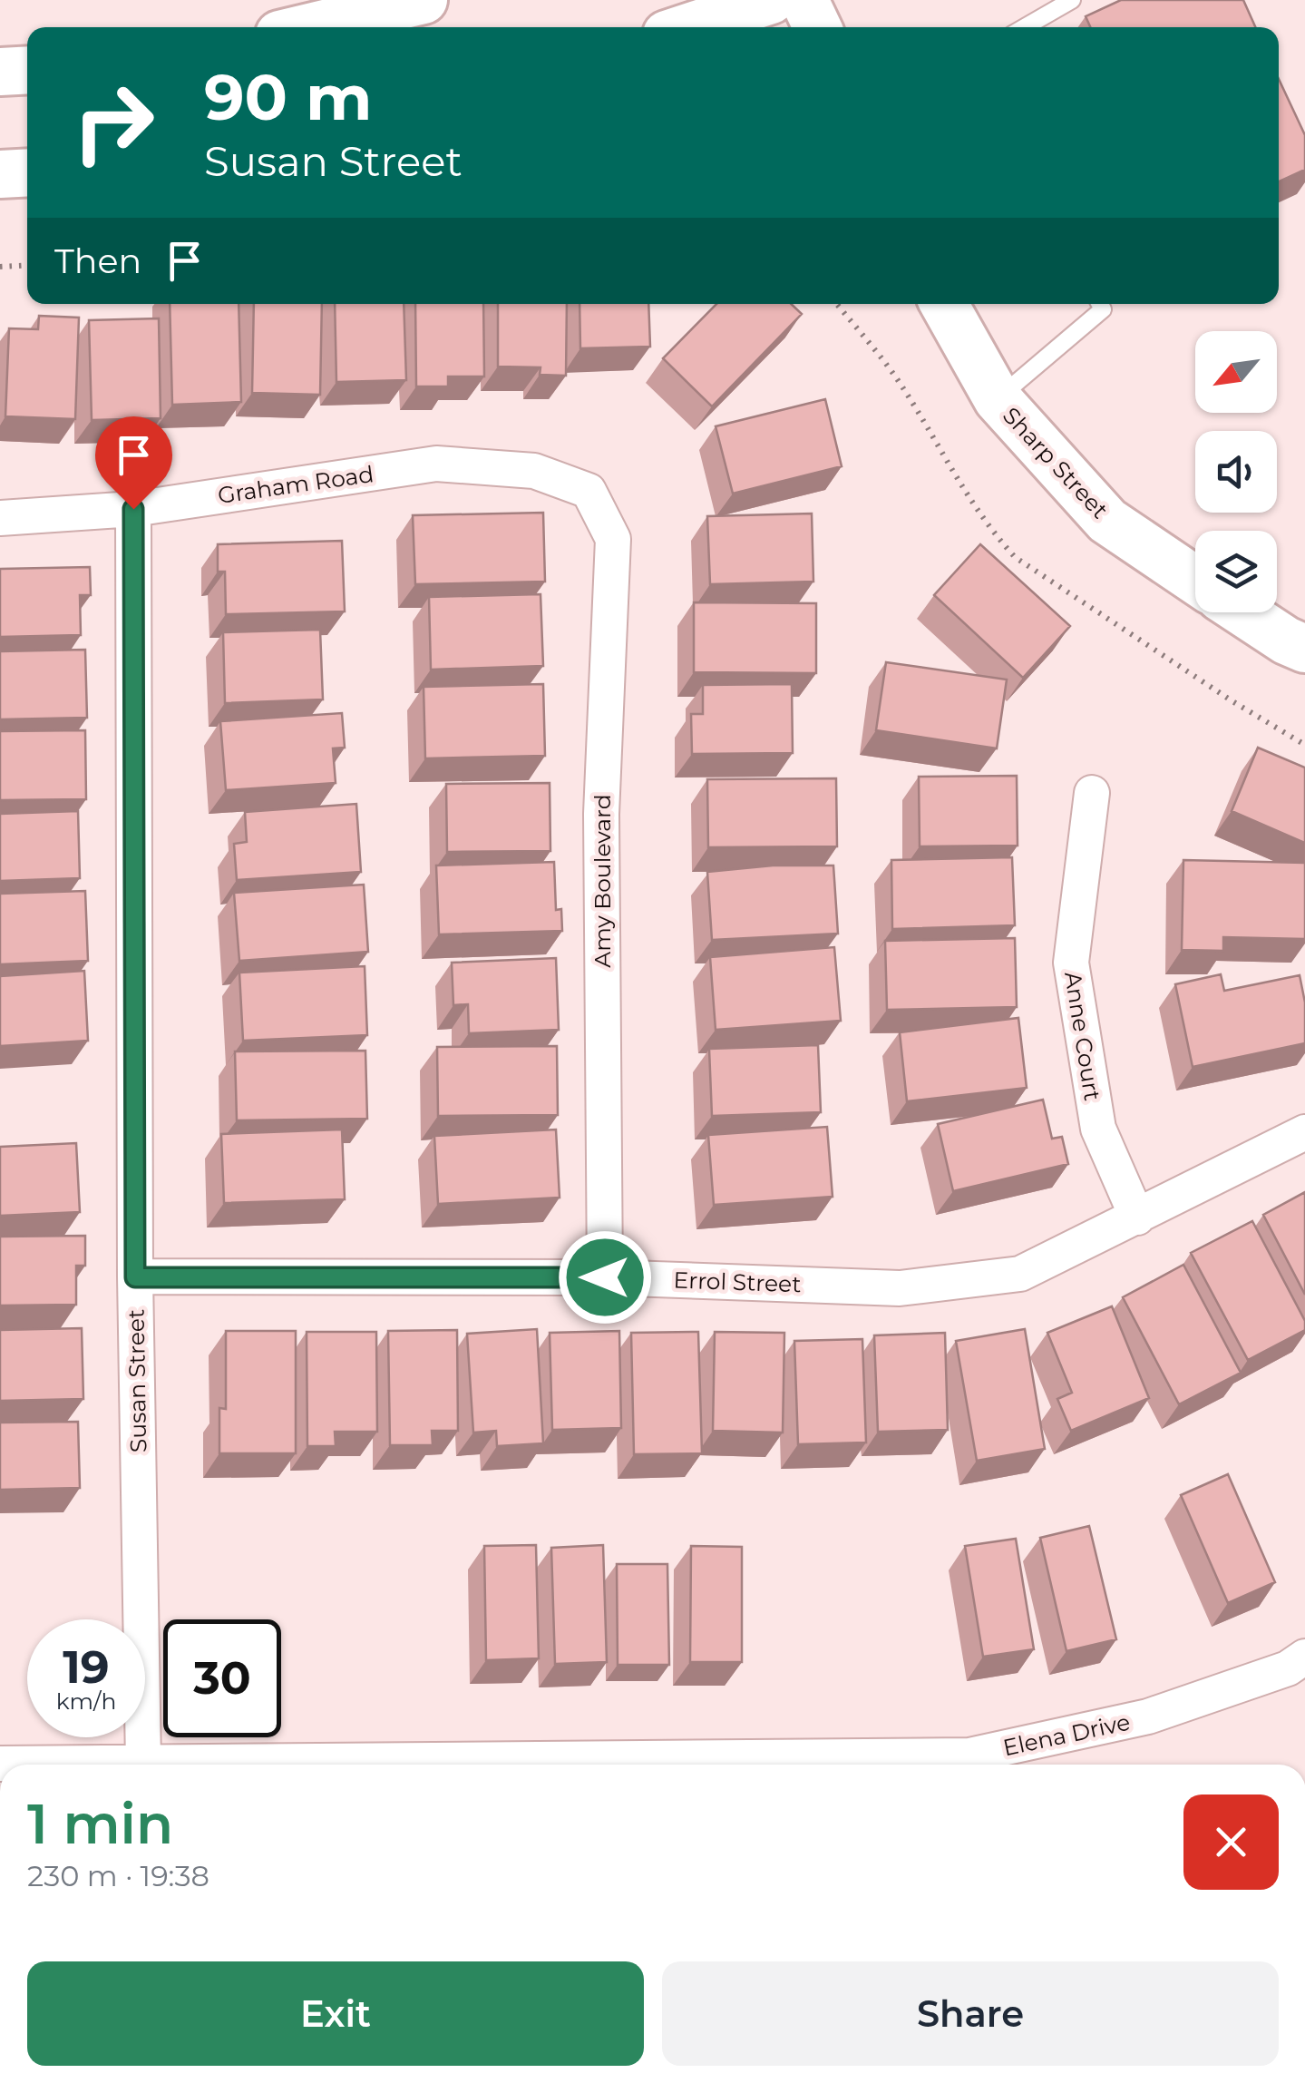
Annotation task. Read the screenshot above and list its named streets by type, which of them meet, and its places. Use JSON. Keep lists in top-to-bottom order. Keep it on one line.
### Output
{"streets":{"street":["Sharp Street","Graham Road","Amy Boulevard","Anne Court","Errol Street","Susan Street","Elena Drive"]},"crossings":[["Graham Road","Amy Boulevard"],["Graham Road","Susan Street"],["Amy Boulevard","Errol Street"],["Anne Court","Errol Street"],["Errol Street","Susan Street"],["Susan Street","Elena Drive"]],"north":"bottom left","page":{"turn":["90 m","Susan Street"],"then":"Then","speed":"19 km/h","limit":"30","heading":["1 min","230 m · 19:38"],"buttons":["Exit","Share"]}}
